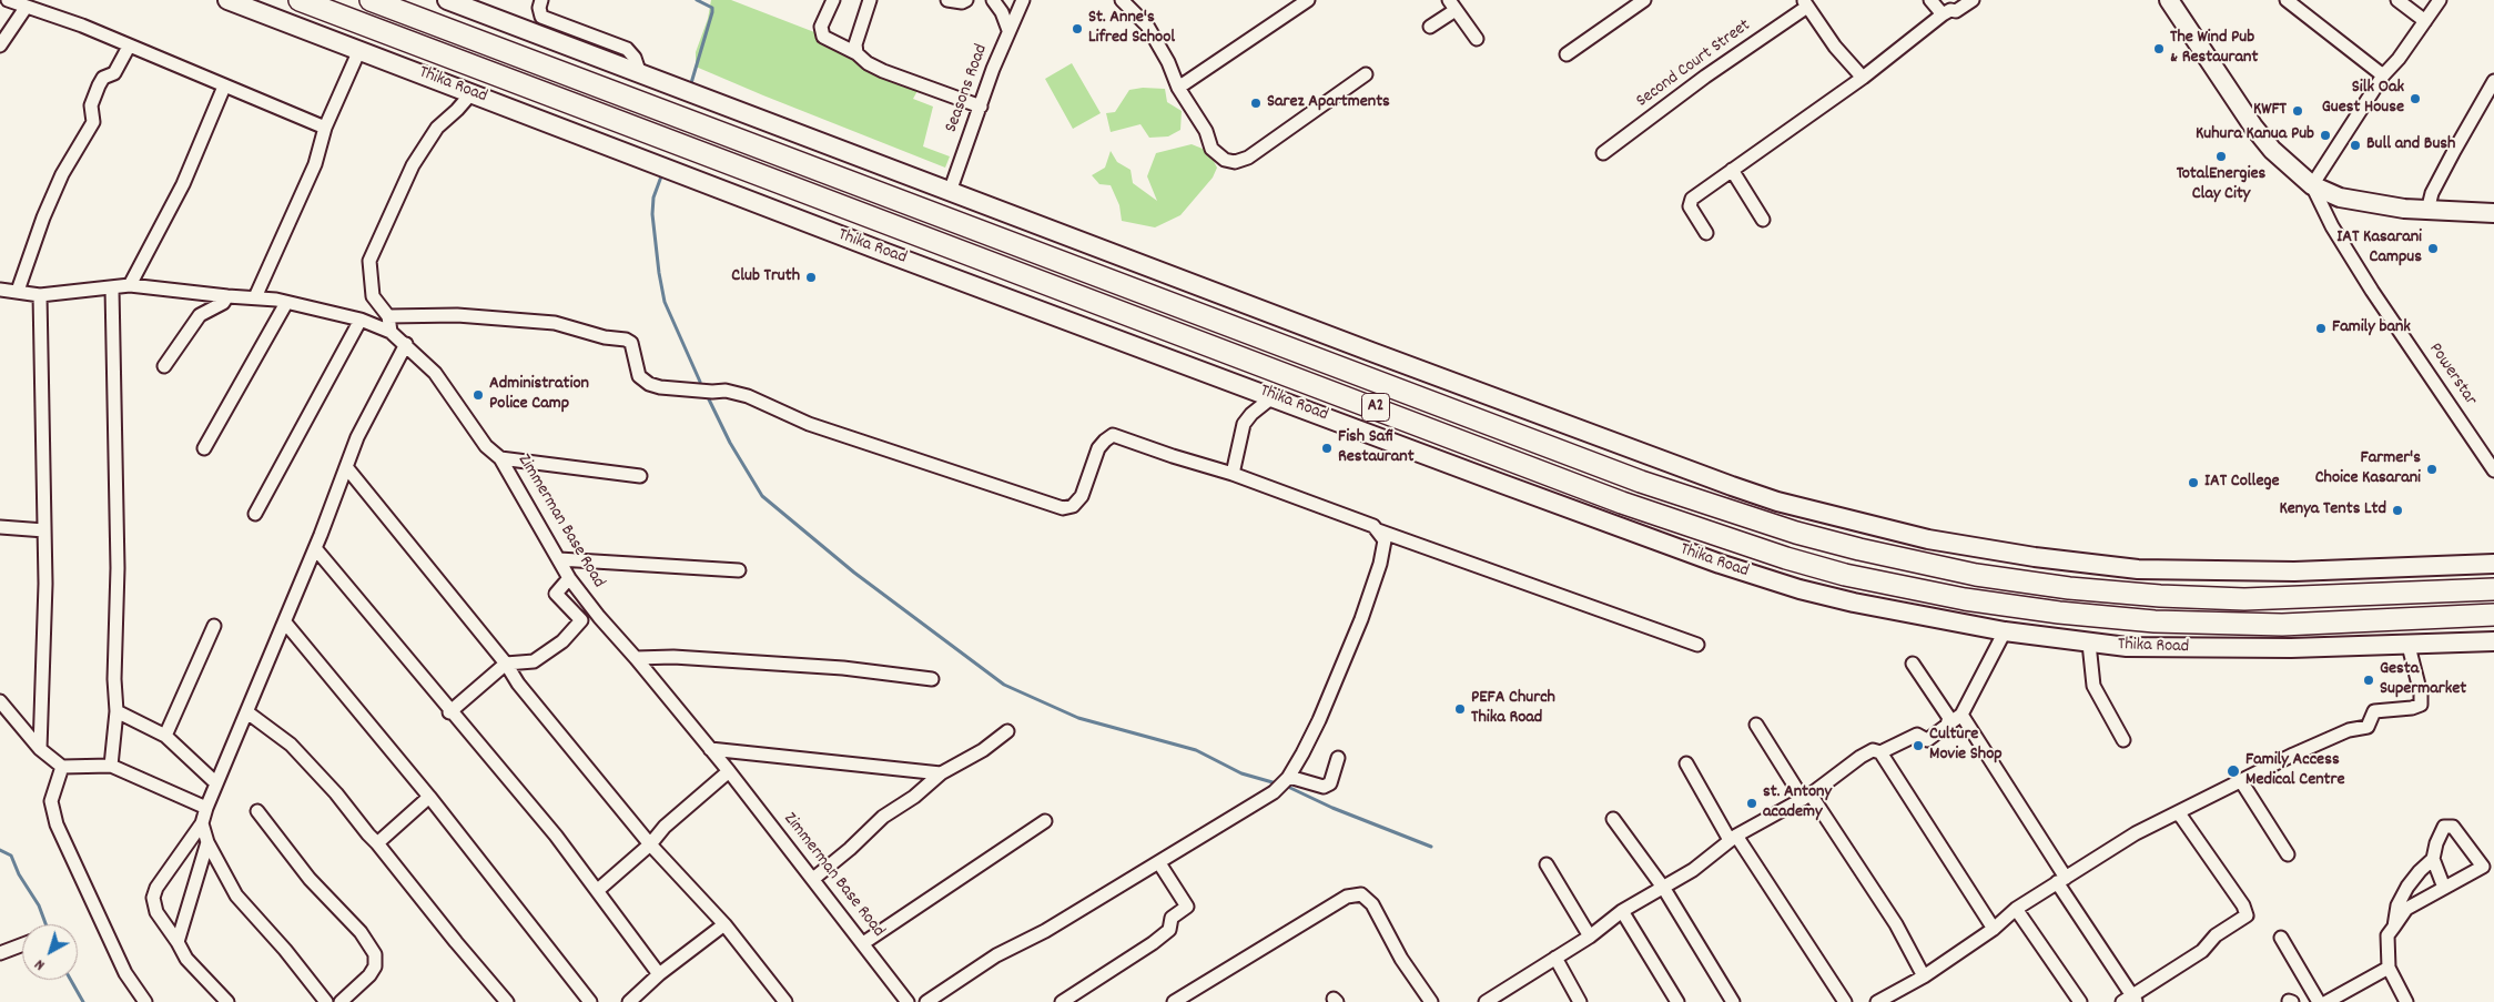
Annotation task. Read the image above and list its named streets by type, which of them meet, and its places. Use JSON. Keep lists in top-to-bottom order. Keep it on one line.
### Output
{"streets":{"highway":["Thika Road","A2"],"street":["Second Court Street","Seasons Road","Powerstar","Zimmerman Base Road"]},"places":["St. Anne's Lifred School","The Wind Pub & Restaurant","Silk Oak Guest House","Sarez Apartments","KWFT","Kuhura Kanua Pub","Bull and Bush","TotalEnergies Clay City","IAT Kasarani Campus","Club Truth","Family bank","Administration Police Camp","Fish Safi Restaurant","Farmer's Choice Kasarani","IAT College","Kenya Tents Ltd","Gesta Supermarket","PEFA Church Thika Road","Culture Movie Shop","Family Access Medical Centre","st. Antony academy"],"north":"bottom left"}
